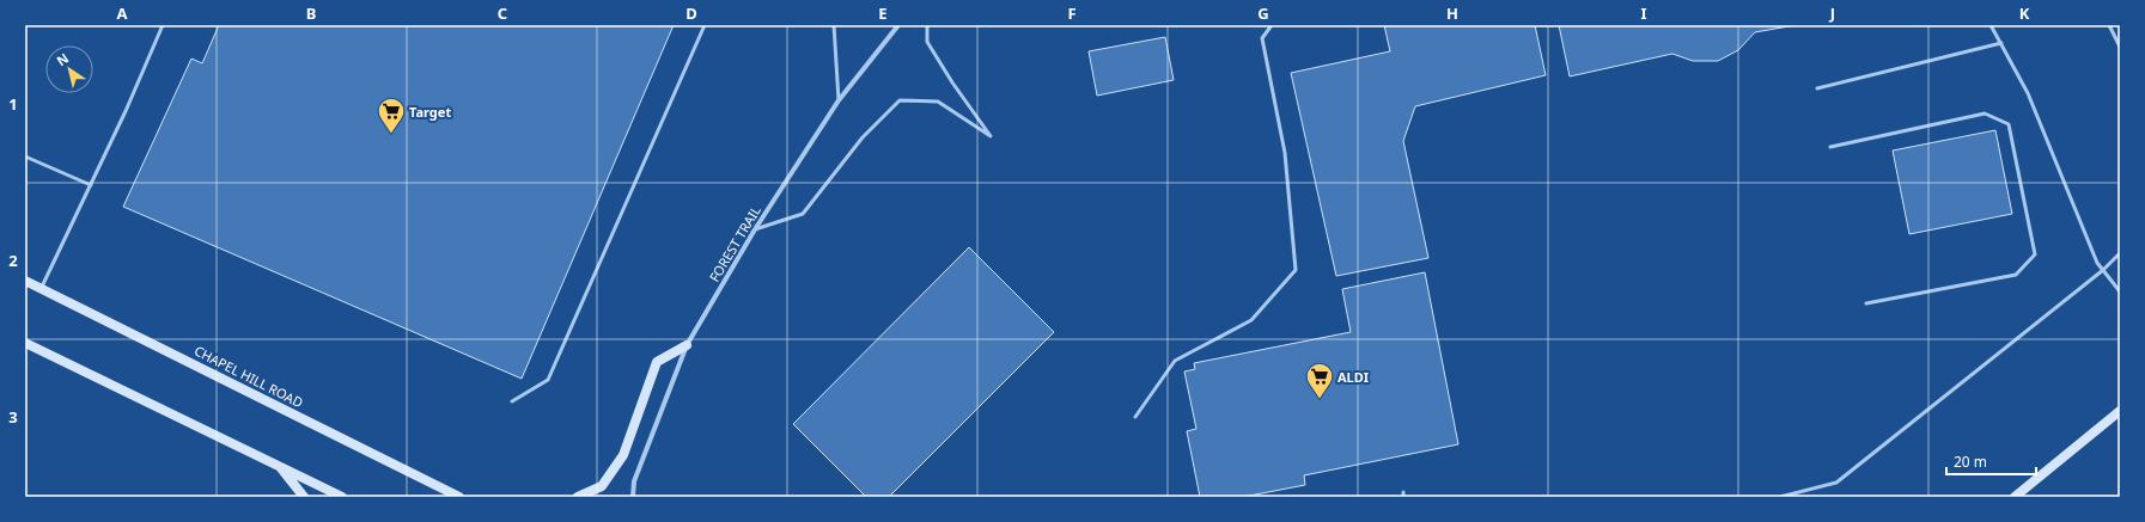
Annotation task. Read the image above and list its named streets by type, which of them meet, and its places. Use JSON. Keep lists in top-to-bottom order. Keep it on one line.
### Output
{"streets":{"main road":["CHAPEL HILL ROAD"],"street":["FOREST TRAIL"]},"places":{"supermarket":["Target","ALDI"]},"scale_bar":"20 m","north":"top left","grid":{"columns":["A","B","C","D","E","F","G","H","I","J","K"],"rows":["1","2","3"]}}
